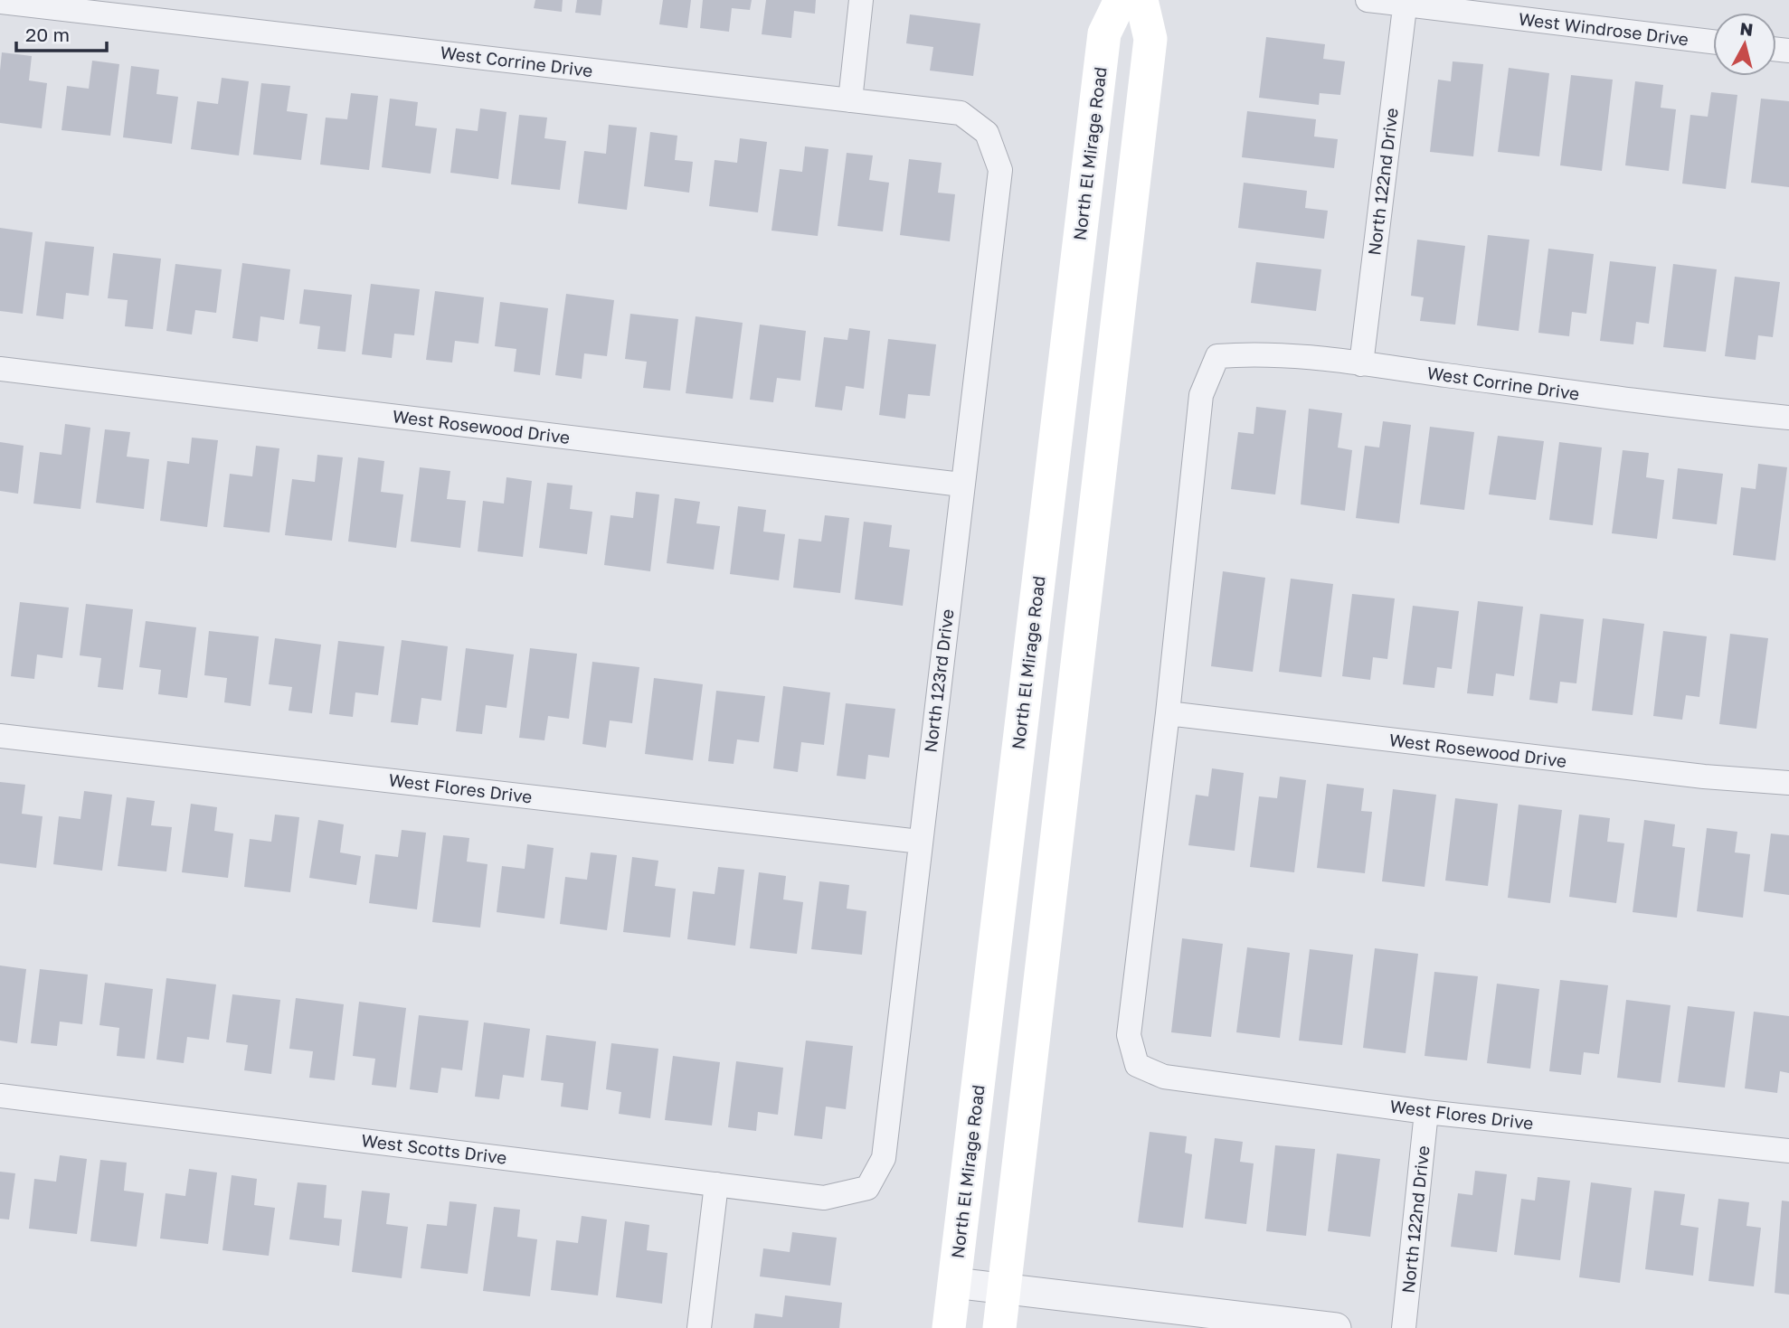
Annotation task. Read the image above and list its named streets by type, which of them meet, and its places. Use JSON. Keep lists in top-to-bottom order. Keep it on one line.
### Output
{"streets":{"main road":["North El Mirage Road"],"street":["West Windrose Drive","West Corrine Drive","North 122nd Drive","West Rosewood Drive","North 123rd Drive","West Flores Drive","West Scotts Drive"]},"crossings":[["West Windrose Drive","North 122nd Drive"],["West Corrine Drive","North 122nd Drive"],["West Corrine Drive","West Rosewood Drive"],["West Corrine Drive","North 123rd Drive"],["West Corrine Drive","West Flores Drive"],["North 122nd Drive","West Flores Drive"],["West Rosewood Drive","North 123rd Drive"],["West Rosewood Drive","West Flores Drive"],["North 123rd Drive","West Flores Drive"],["North 123rd Drive","West Scotts Drive"]],"scale_bar":"20 m","north":"top"}
